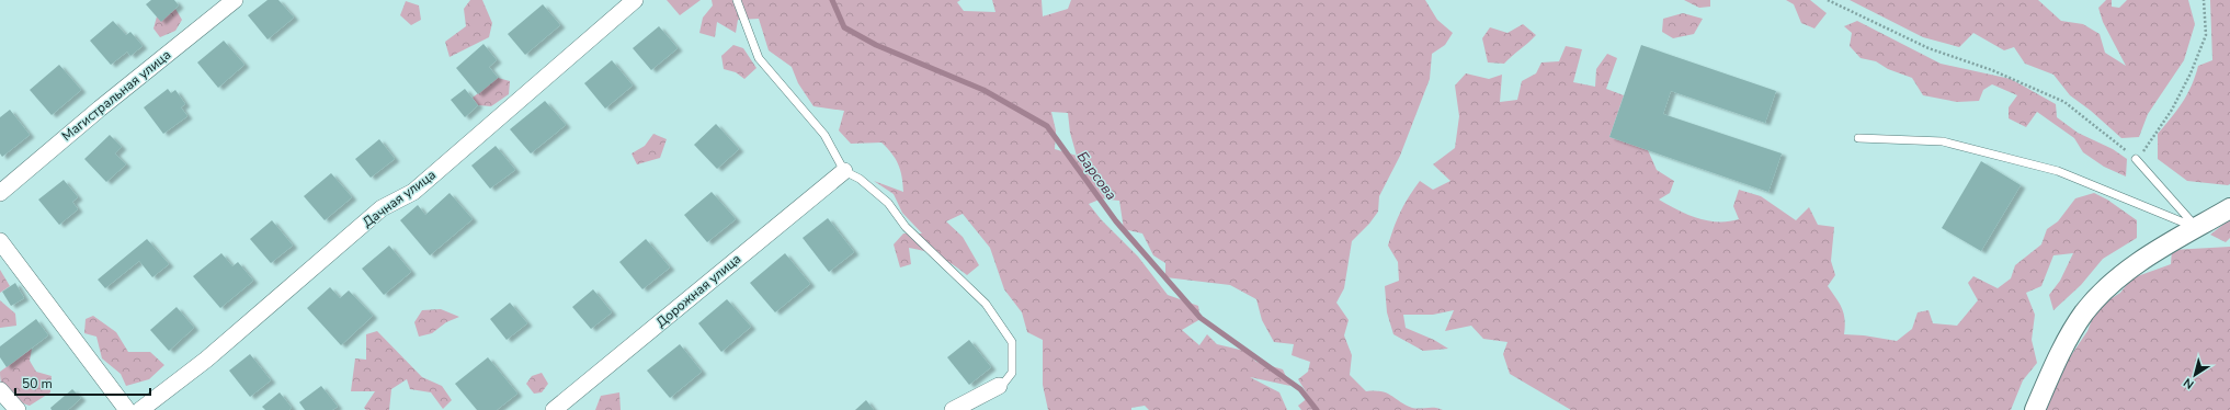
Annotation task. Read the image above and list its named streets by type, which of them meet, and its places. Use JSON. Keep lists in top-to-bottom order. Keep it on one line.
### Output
{"streets":{"street":["Магистральная улица","Дачная улица","Дорожная улица"]},"water":["Барсова"],"scale_bar":"50 m","north":"bottom left"}
